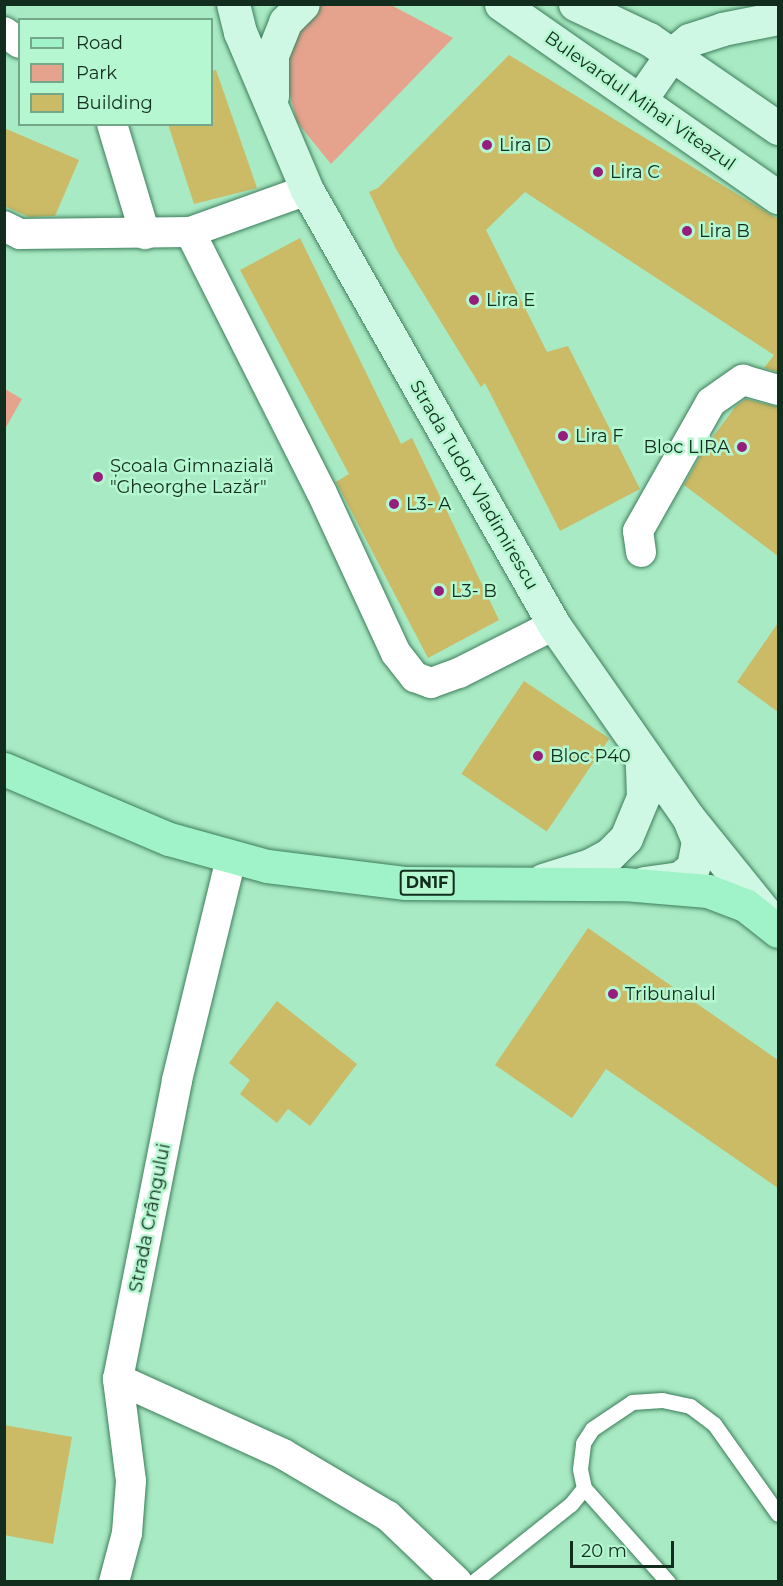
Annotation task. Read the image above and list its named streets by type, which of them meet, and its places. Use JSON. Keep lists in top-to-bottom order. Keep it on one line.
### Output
{"streets":{"main road":["Bulevardul Mihai Viteazul","Strada Tudor Vladimirescu","DN1F"],"street":["Strada Crângului"]},"crossings":[["Strada Tudor Vladimirescu","DN1F"],["DN1F","Strada Crângului"]],"places":["Lira D","Lira C","Lira B","Lira E","Lira F","Bloc LIRA","Școala Gimnazială \"Gheorghe Lazăr\"","L3- A","L3- B","Bloc P40","Tribunalul"],"legend":["Road","Park","Building"],"scale_bar":"20 m"}
